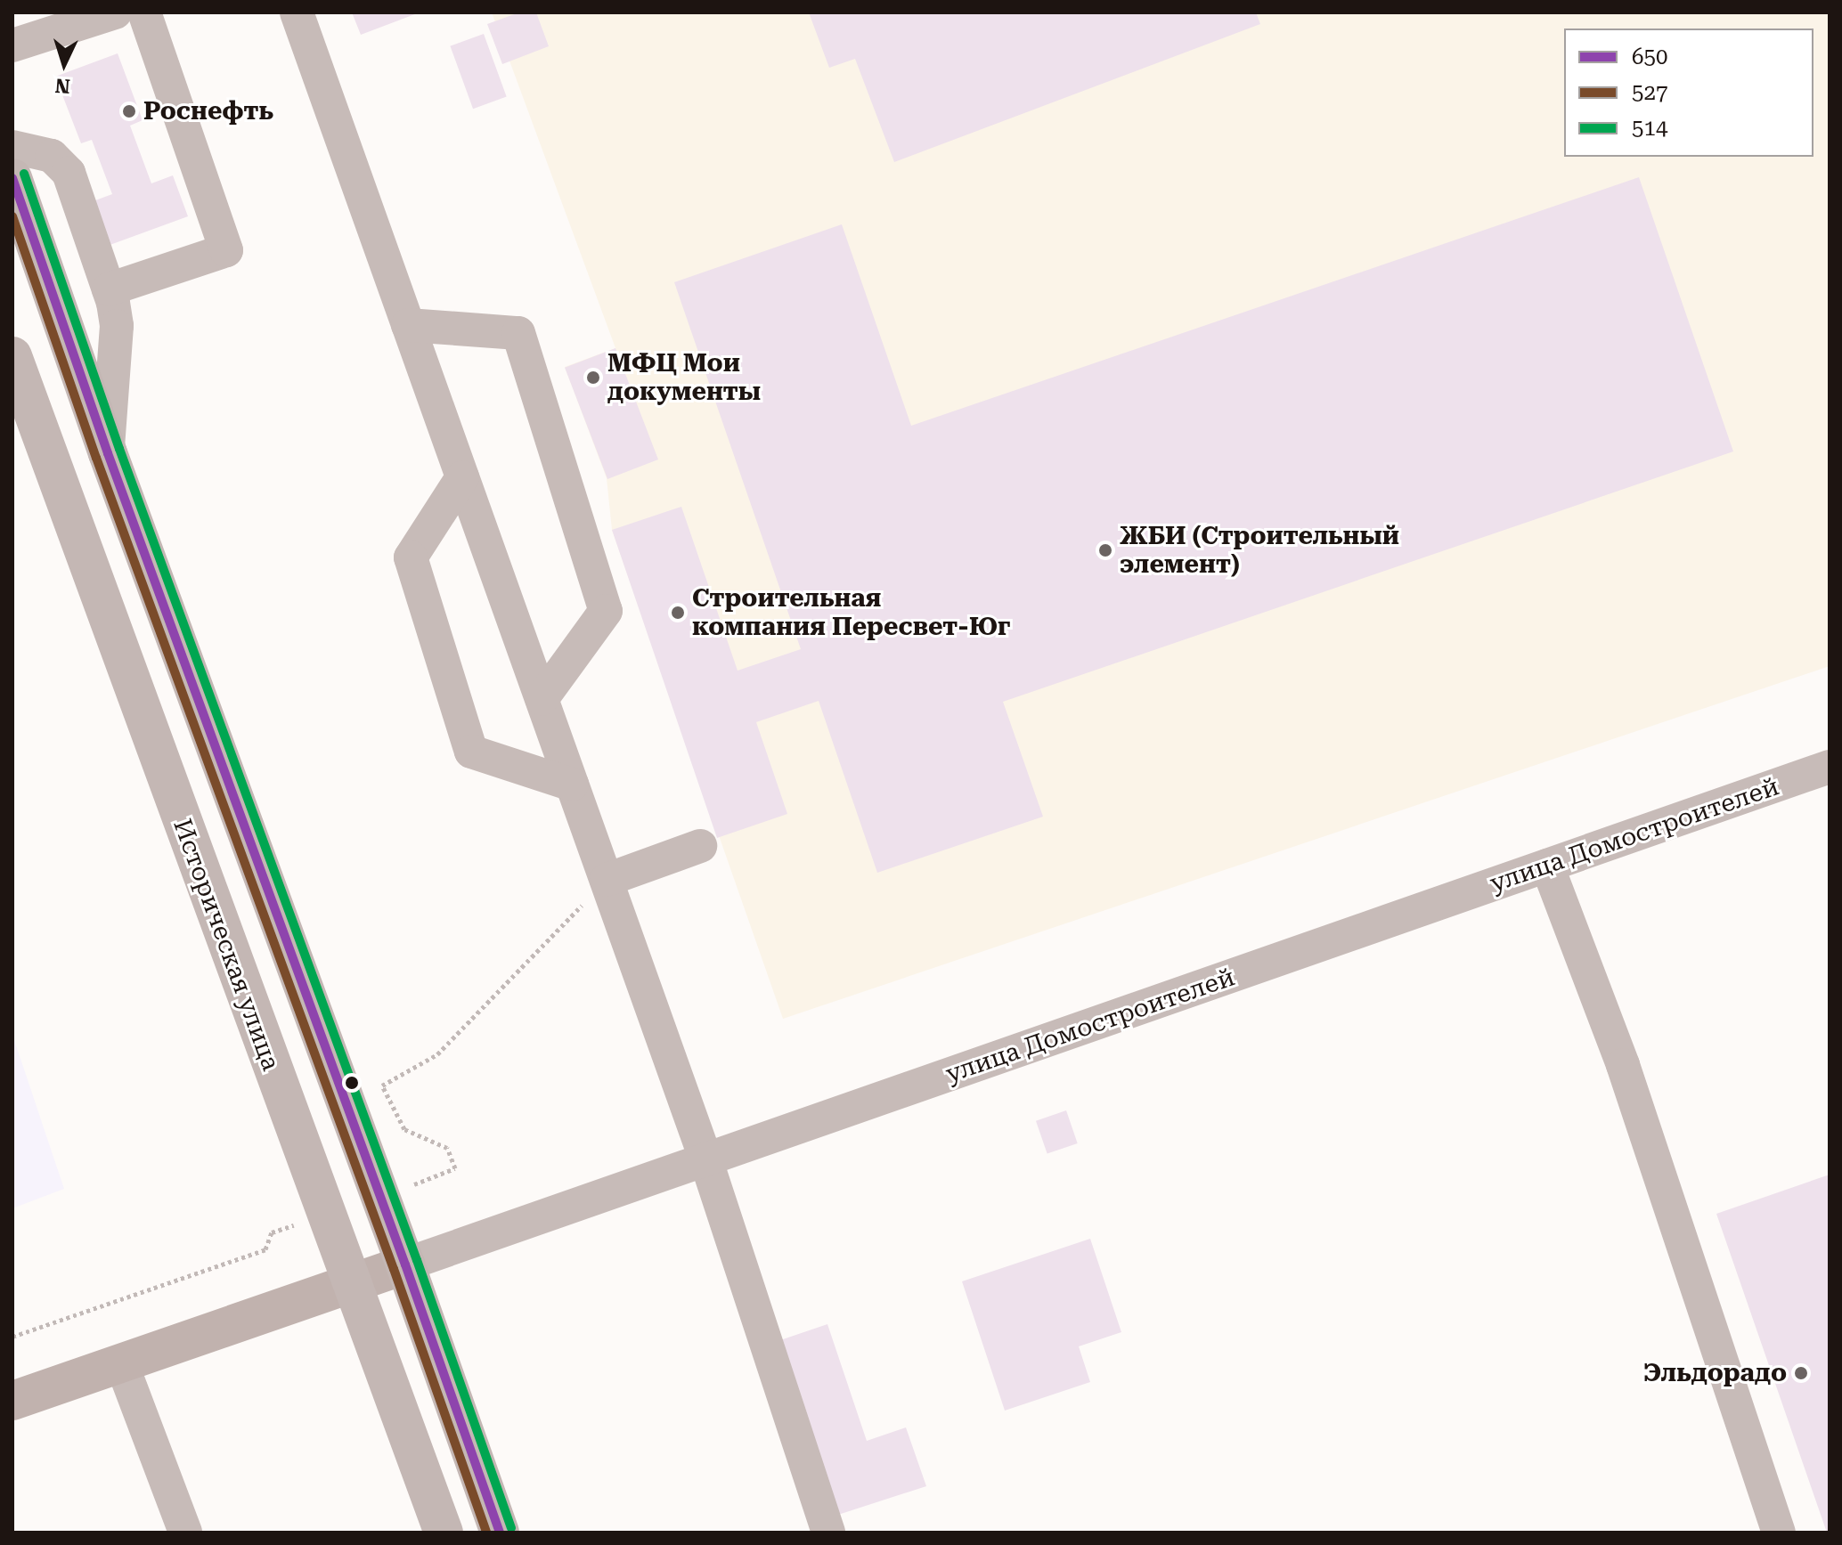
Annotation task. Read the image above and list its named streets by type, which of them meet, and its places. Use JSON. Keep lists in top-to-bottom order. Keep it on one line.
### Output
{"streets":{"highway":["Историческая улица"],"main road":["улица Домостроителей"]},"crossings":[["улица Домостроителей","Историческая улица"]],"places":["Роснефть","МФЦ Мои документы","ЖБИ (Строительный элемент)","Строительная компания Пересвет-Юг","Эльдорадо"],"lines":["transit line 514","transit line 650","transit line 527"],"legend":["650","527","514"],"north":"bottom"}
